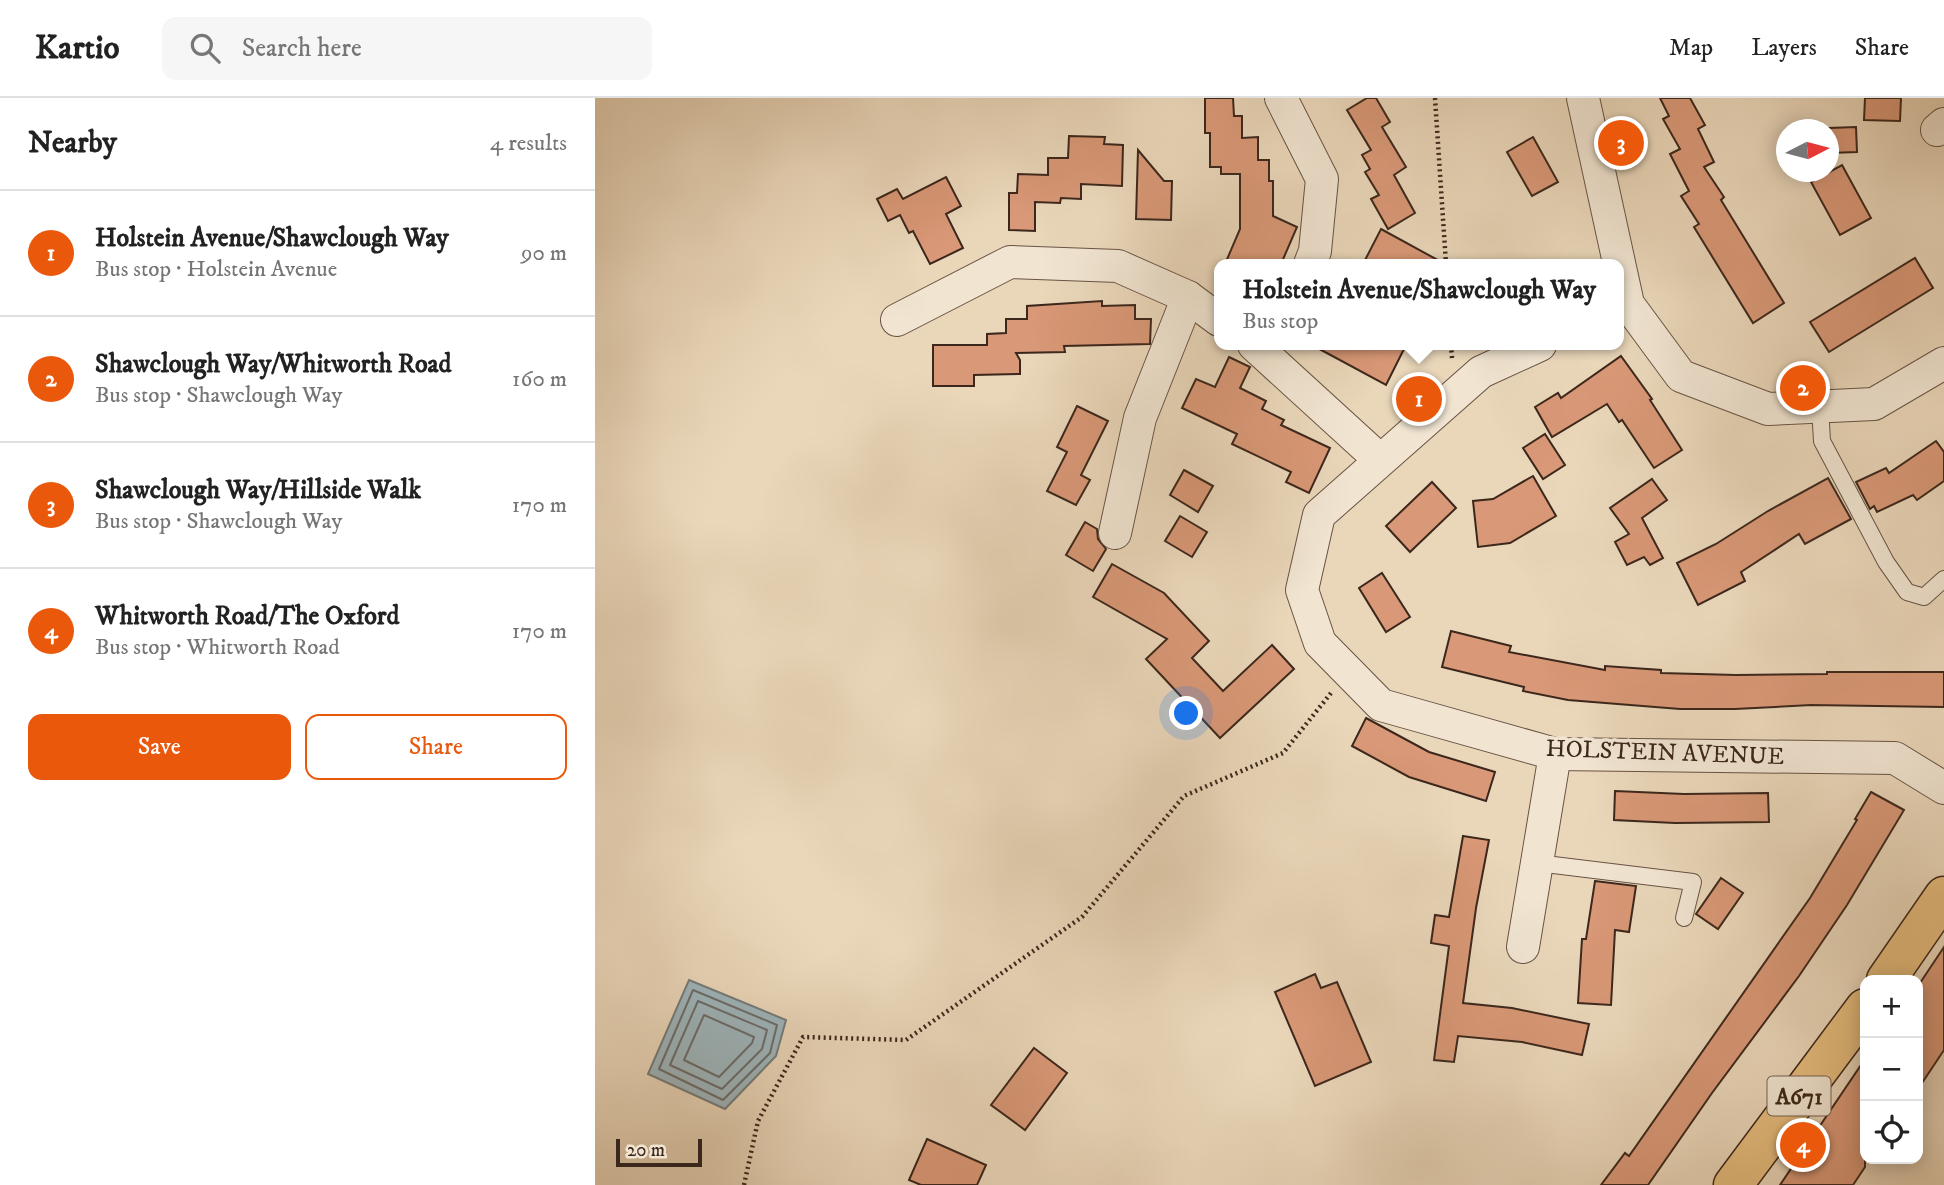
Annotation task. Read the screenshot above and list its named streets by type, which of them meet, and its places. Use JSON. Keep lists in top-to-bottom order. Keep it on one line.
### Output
{"streets":{"main road":["A671"],"street":["HOLSTEIN AVENUE"]},"scale_bar":"20 m","north":"right","page":{"header":"Kartio","search":"Search here","nav":["Map","Layers","Share"],"heading":["Nearby","4 results"],"pins":["3","2","1","4"],"list":[{"mark":"1","name":"Holstein Avenue/Shawclough Way","note":"Bus stop · Holstein Avenue","value":"90 m"},{"mark":"2","name":"Shawclough Way/Whitworth Road","note":"Bus stop · Shawclough Way","value":"160 m"},{"mark":"3","name":"Shawclough Way/Hillside Walk","note":"Bus stop · Shawclough Way","value":"170 m"},{"mark":"4","name":"Whitworth Road/The Oxford","note":"Bus stop · Whitworth Road","value":"170 m"}],"popup":["Holstein Avenue/Shawclough Way","Bus stop"],"buttons":["Save","Share"],"map_buttons":["+","−"],"scale":"20 m"}}
